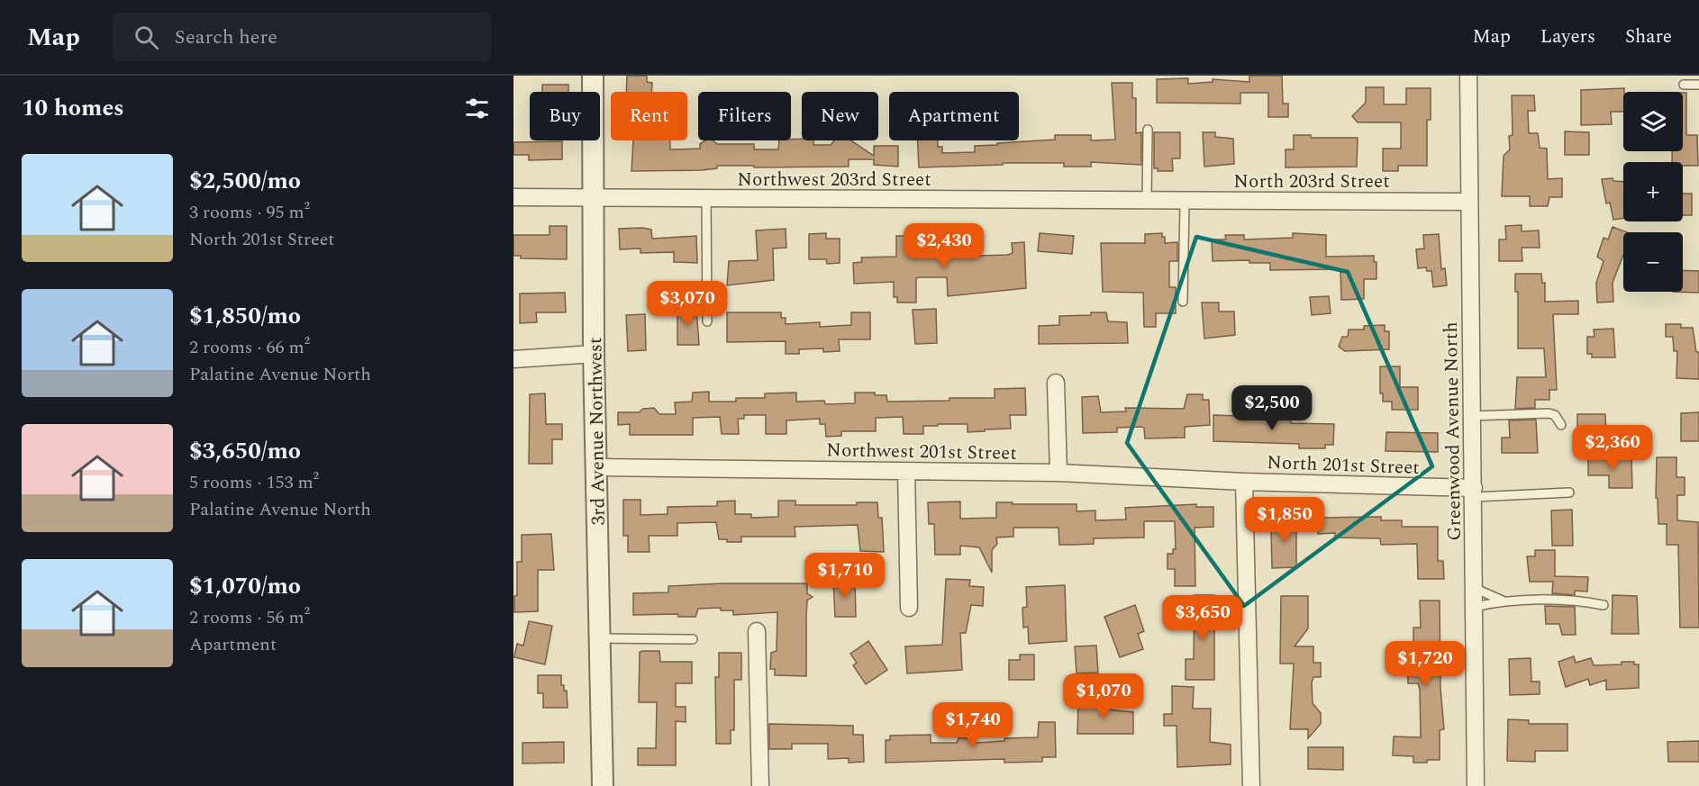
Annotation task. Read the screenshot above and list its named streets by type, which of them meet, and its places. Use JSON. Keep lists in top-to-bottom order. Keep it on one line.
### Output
{"streets":{"street":["Northwest 203rd Street","North 203rd Street","3rd Avenue Northwest","Greenwood Avenue North","Northwest 201st Street","North 201st Street"]},"crossings":[["Northwest 203rd Street","North 203rd Street"],["Northwest 203rd Street","3rd Avenue Northwest"],["North 203rd Street","Greenwood Avenue North"],["3rd Avenue Northwest","Northwest 201st Street"],["Greenwood Avenue North","North 201st Street"],["Northwest 201st Street","North 201st Street"]],"page":{"header":"Map","search":"Search here","nav":["Map","Layers","Share"],"heading":"10 homes","map_buttons":["+","−"],"chip":["Buy","Rent","Filters","New","Apartment"],"list":[{"name":"$2,500/mo","note":"3 rooms · 95 m² · North 201st Street"},{"name":"$1,850/mo","note":"2 rooms · 66 m² · Palatine Avenue North"},{"name":"$3,650/mo","note":"5 rooms · 153 m² · Palatine Avenue North"},{"name":"$1,070/mo","note":"2 rooms · 56 m² · Apartment"}],"price":["$2,430","$3,070","$2,500","$2,360","$1,850","$1,710","$3,650","$1,720","$1,070","$1,740"]}}
